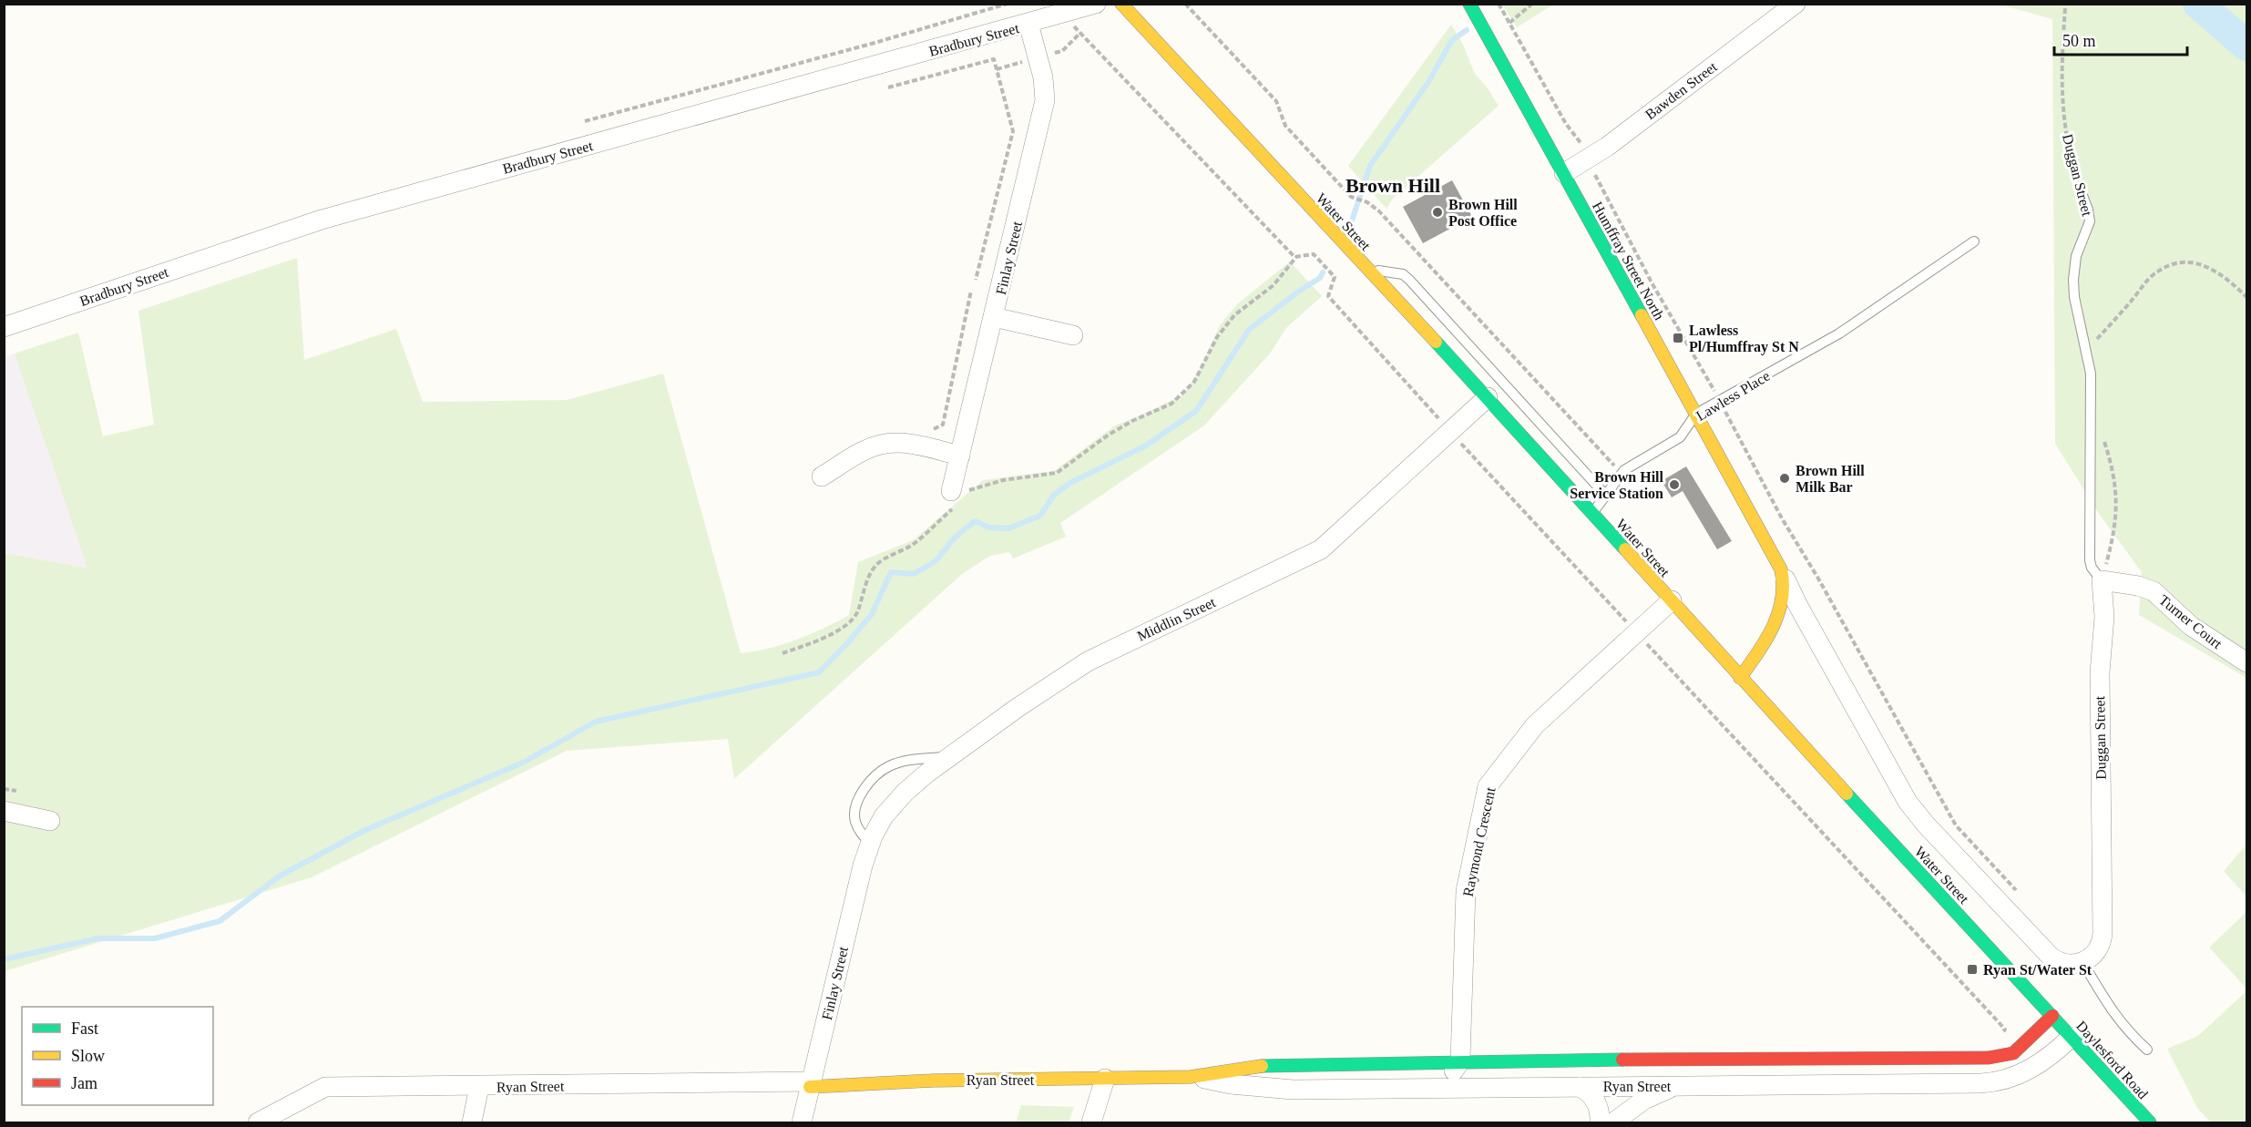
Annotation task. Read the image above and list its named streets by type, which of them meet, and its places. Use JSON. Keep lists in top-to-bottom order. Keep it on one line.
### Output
{"streets":{"street":["Bradbury Street","Bawden Street","Duggan Street","Water Street","Finlay Street","Humffray Street North","Middlin Street","Turner Court","Raymond Crescent","Daylesford Road","Ryan Street"],"lane":["Lawless Place"]},"crossings":[["Bradbury Street","Finlay Street"],["Bawden Street","Humffray Street North"],["Duggan Street","Turner Court"],["Water Street","Humffray Street North"],["Water Street","Lawless Place"],["Water Street","Middlin Street"],["Water Street","Raymond Crescent"],["Water Street","Daylesford Road"],["Water Street","Ryan Street"],["Finlay Street","Middlin Street"],["Finlay Street","Ryan Street"],["Humffray Street North","Lawless Place"],["Raymond Crescent","Ryan Street"],["Daylesford Road","Ryan Street"]],"districts":["Brown Hill"],"places":{"other":["Brown Hill Post Office","Brown Hill Milk Bar","Brown Hill Service Station"],"transit":["Lawless Pl/Humffray St N","Ryan St/Water St"]},"legend":["Fast","Slow","Jam"],"scale_bar":"50 m"}
